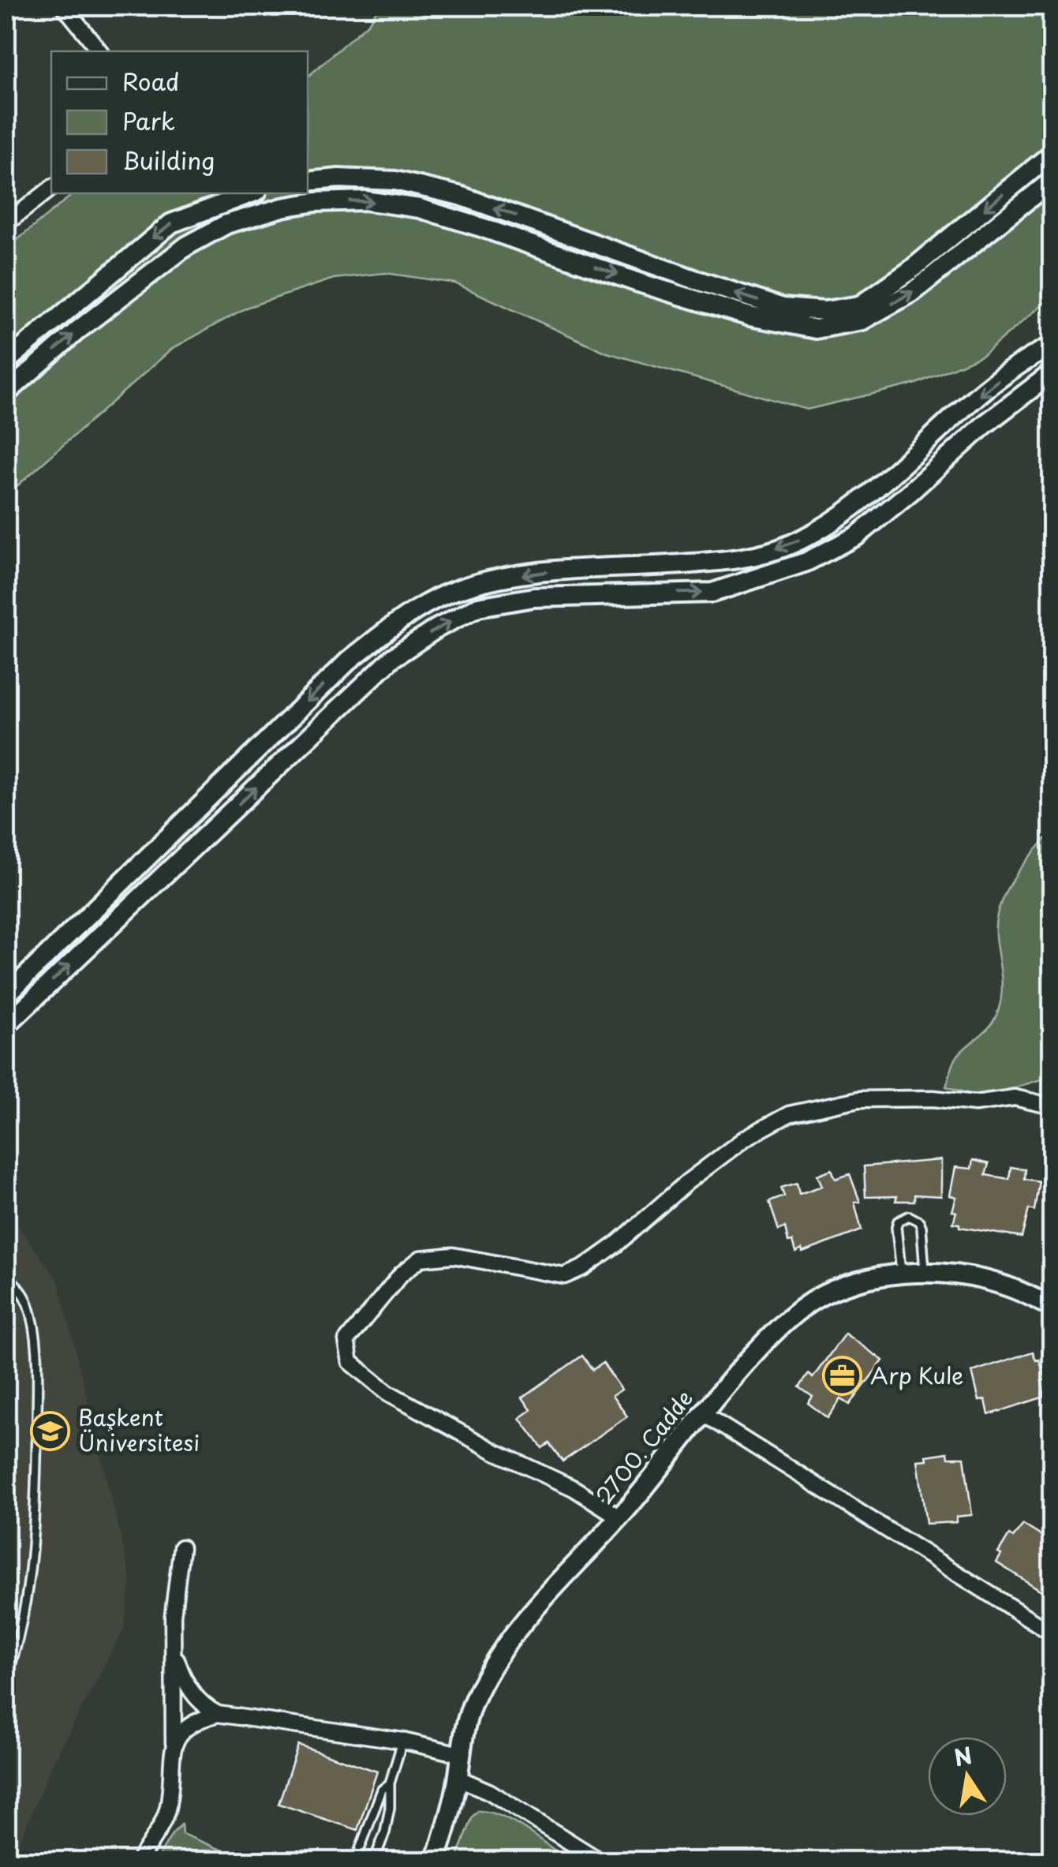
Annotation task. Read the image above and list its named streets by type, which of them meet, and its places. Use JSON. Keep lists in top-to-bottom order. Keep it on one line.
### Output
{"streets":{"street":["2700. Cadde"]},"places":{"office":["Arp Kule"],"school or university":["Başkent Üniversitesi"]},"legend":["Road","Park","Building"],"north":"top"}
